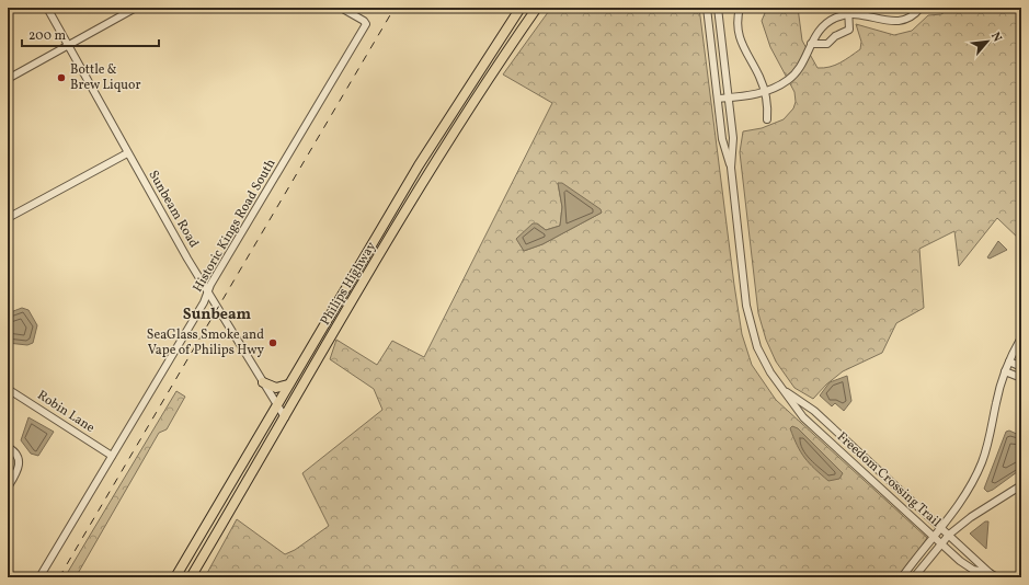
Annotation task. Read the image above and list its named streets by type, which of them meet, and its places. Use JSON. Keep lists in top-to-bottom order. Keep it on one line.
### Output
{"streets":{"main road":["Philips Highway"],"street":["Sunbeam Road","Historic Kings Road South","Robin Lane","Freedom Crossing Trail"]},"crossings":[["Sunbeam Road","Historic Kings Road South"],["Sunbeam Road","Philips Highway"],["Historic Kings Road South","Robin Lane"]],"districts":["Sunbeam"],"places":["Bottle & Brew Liquor","SeaGlass Smoke and Vape of Philips Hwy"],"scale_bar":"200 m","north":"top right"}
